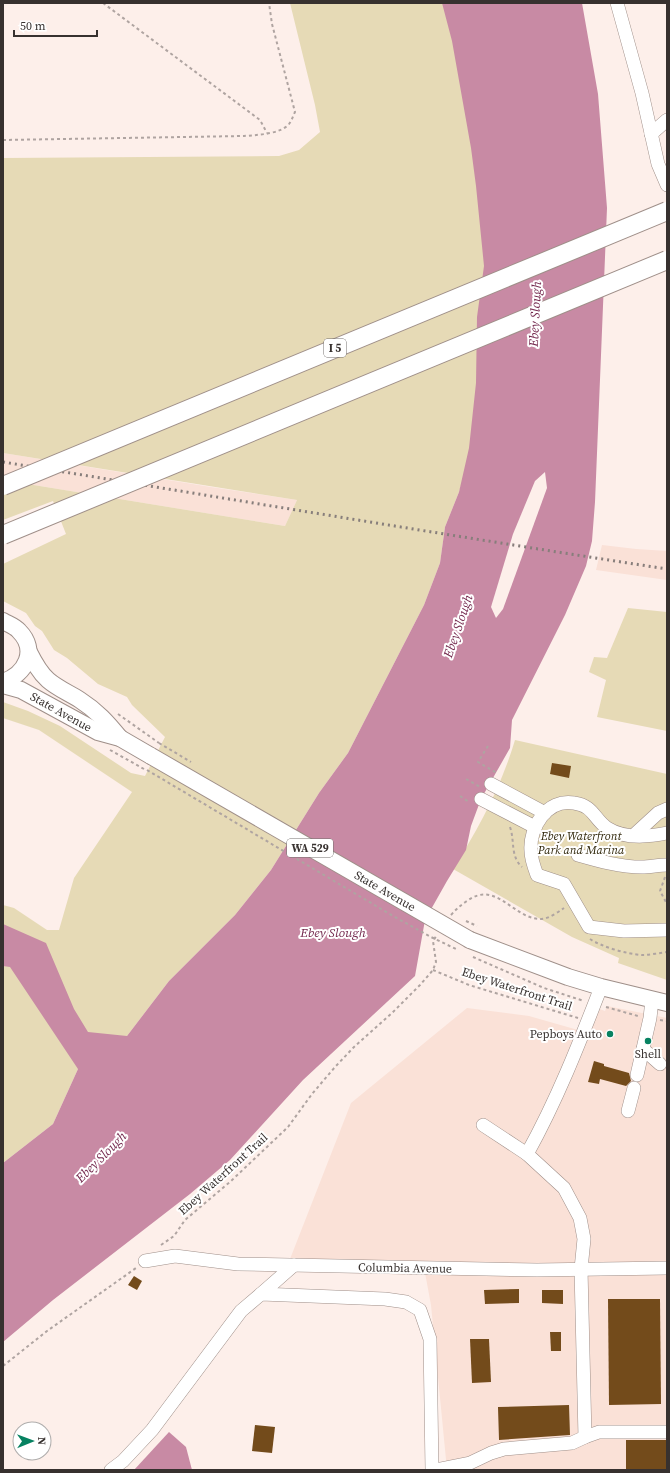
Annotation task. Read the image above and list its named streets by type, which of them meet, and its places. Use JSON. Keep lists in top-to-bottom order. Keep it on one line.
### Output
{"streets":{"highway":["I 5"],"main road":["State Avenue","WA 529"],"street":["Columbia Avenue"],"path":["Ebey Waterfront Trail"]},"crossings":[["State Avenue","Ebey Waterfront Trail"],["Ebey Waterfront Trail","Columbia Avenue"]],"water":["Ebey Slough"],"parks":["Ebey Waterfront Park and Marina"],"places":["Pepboys Auto","Shell"],"scale_bar":"50 m","north":"right"}
